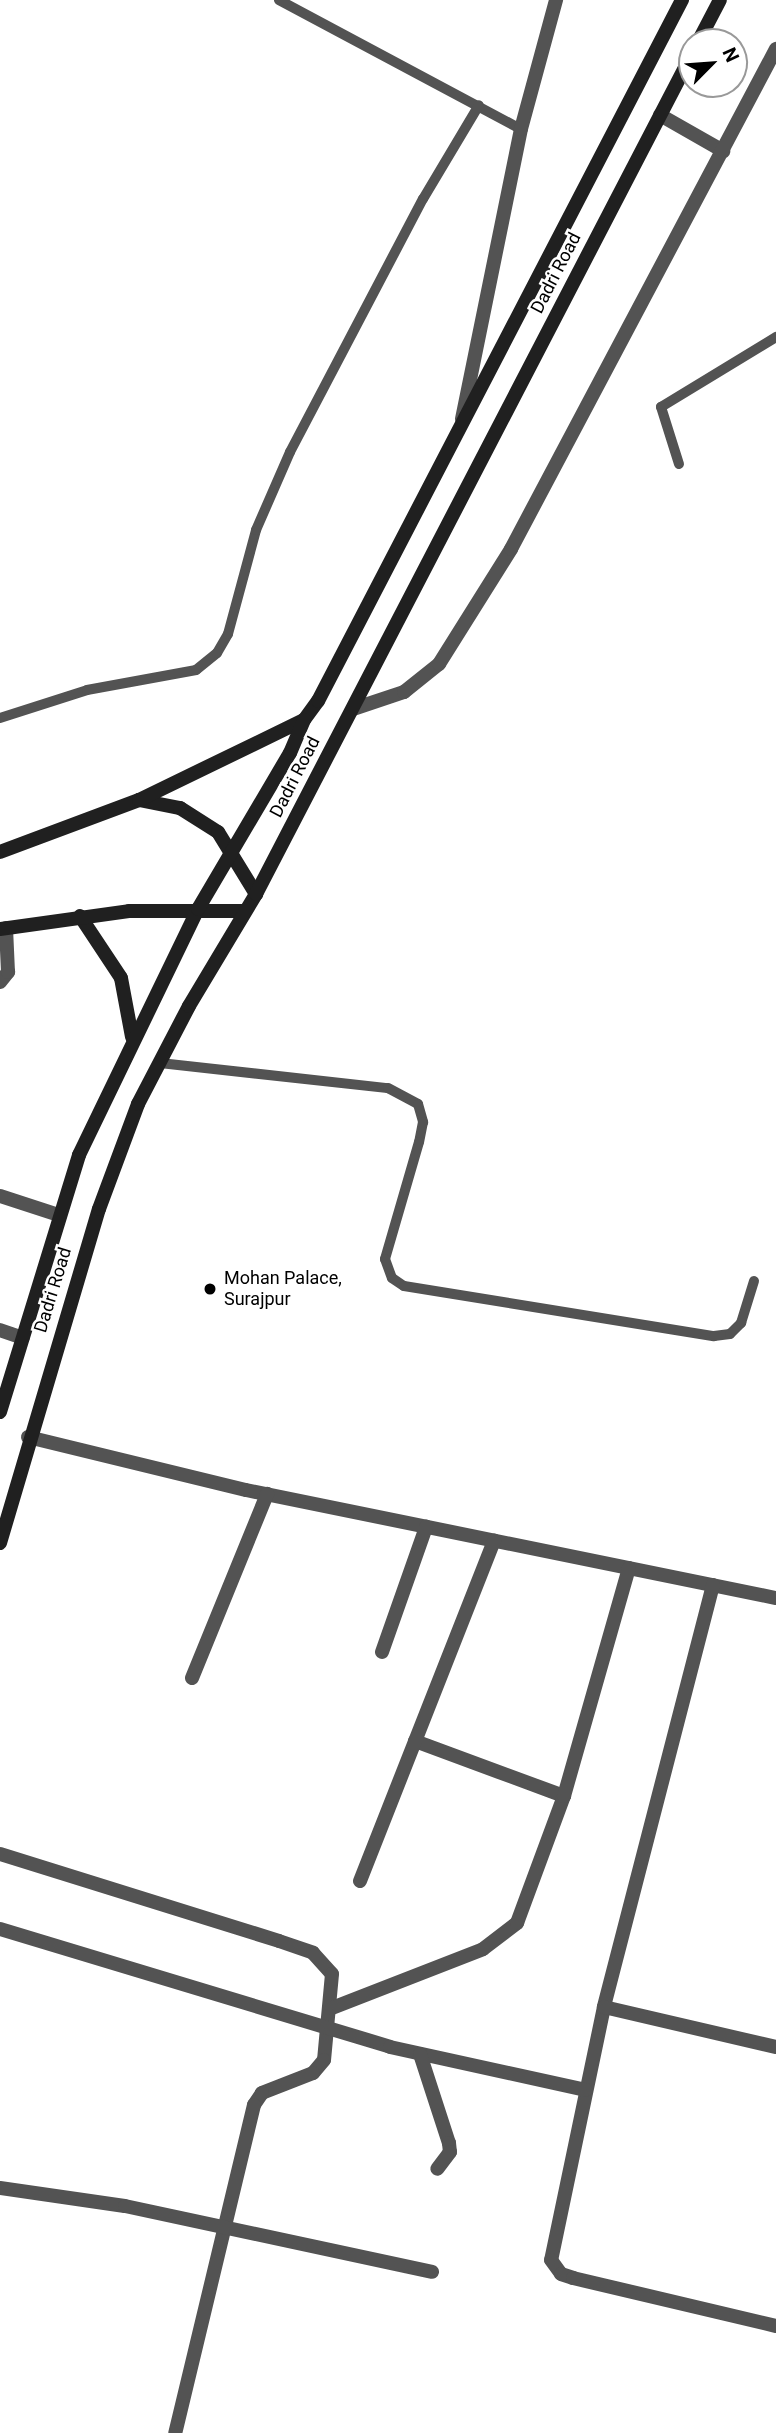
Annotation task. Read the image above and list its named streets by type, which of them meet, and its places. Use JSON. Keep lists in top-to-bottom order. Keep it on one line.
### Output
{"streets":{"main road":["Dadri Road"]},"places":["Mohan Palace, Surajpur"],"north":"top right"}
